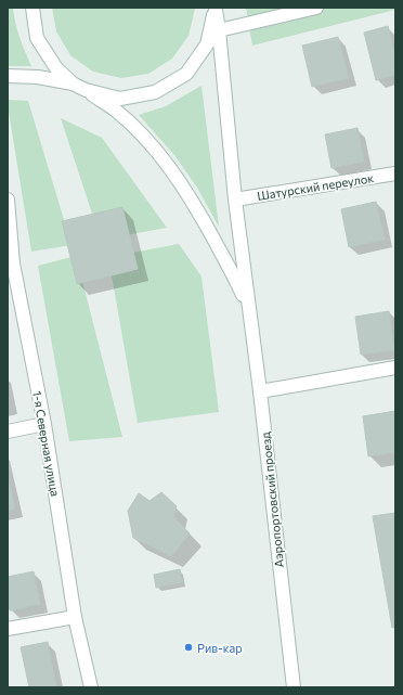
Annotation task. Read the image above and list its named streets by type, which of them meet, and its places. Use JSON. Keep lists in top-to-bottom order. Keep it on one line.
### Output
{"streets":{"main road":["Шатурский переулок","1-я Северная улица","Аэропортовский проезд"]},"places":["Рив-кар"]}
